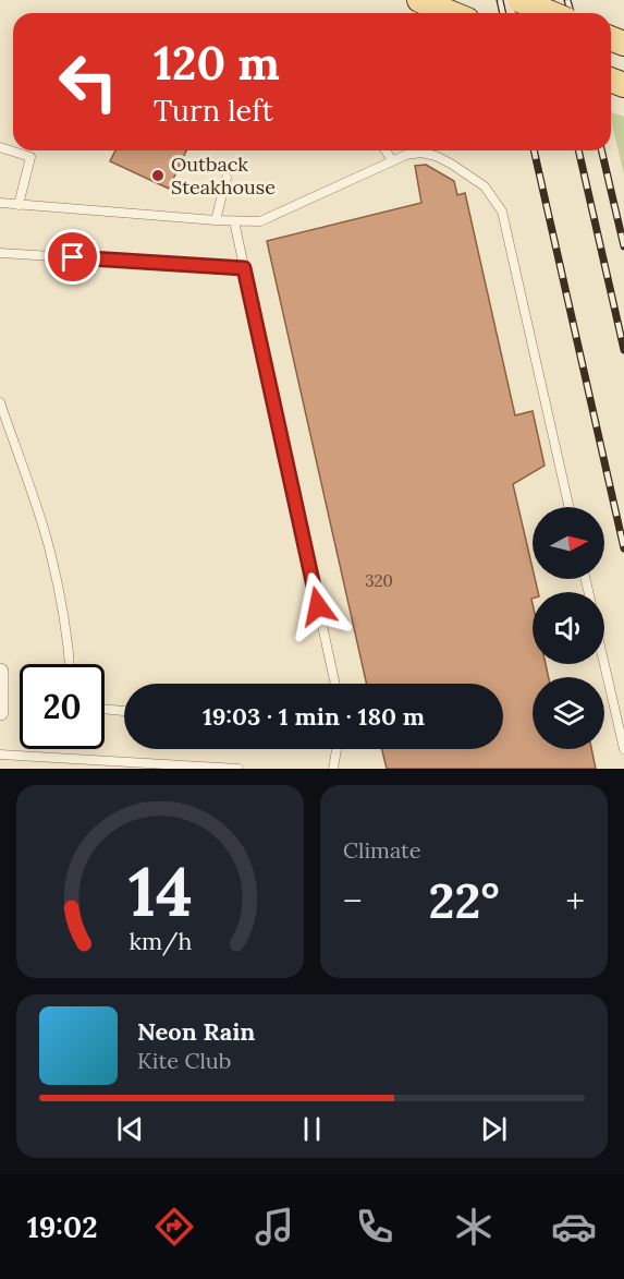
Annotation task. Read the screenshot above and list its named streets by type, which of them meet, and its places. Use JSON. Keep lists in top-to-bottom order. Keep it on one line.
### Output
{"places":["Outback Steakhouse"],"house_numbers":["320"],"north":"right","page":{"turn":["120 m","Turn left"],"limit":"20","trip":"19:03 · 1 min · 180 m","tile":"Climate","heat":["−","22°","+"],"song":["Neon Rain","Kite Club"],"tabs":"19:02","gauge":["14","km/h"]}}
